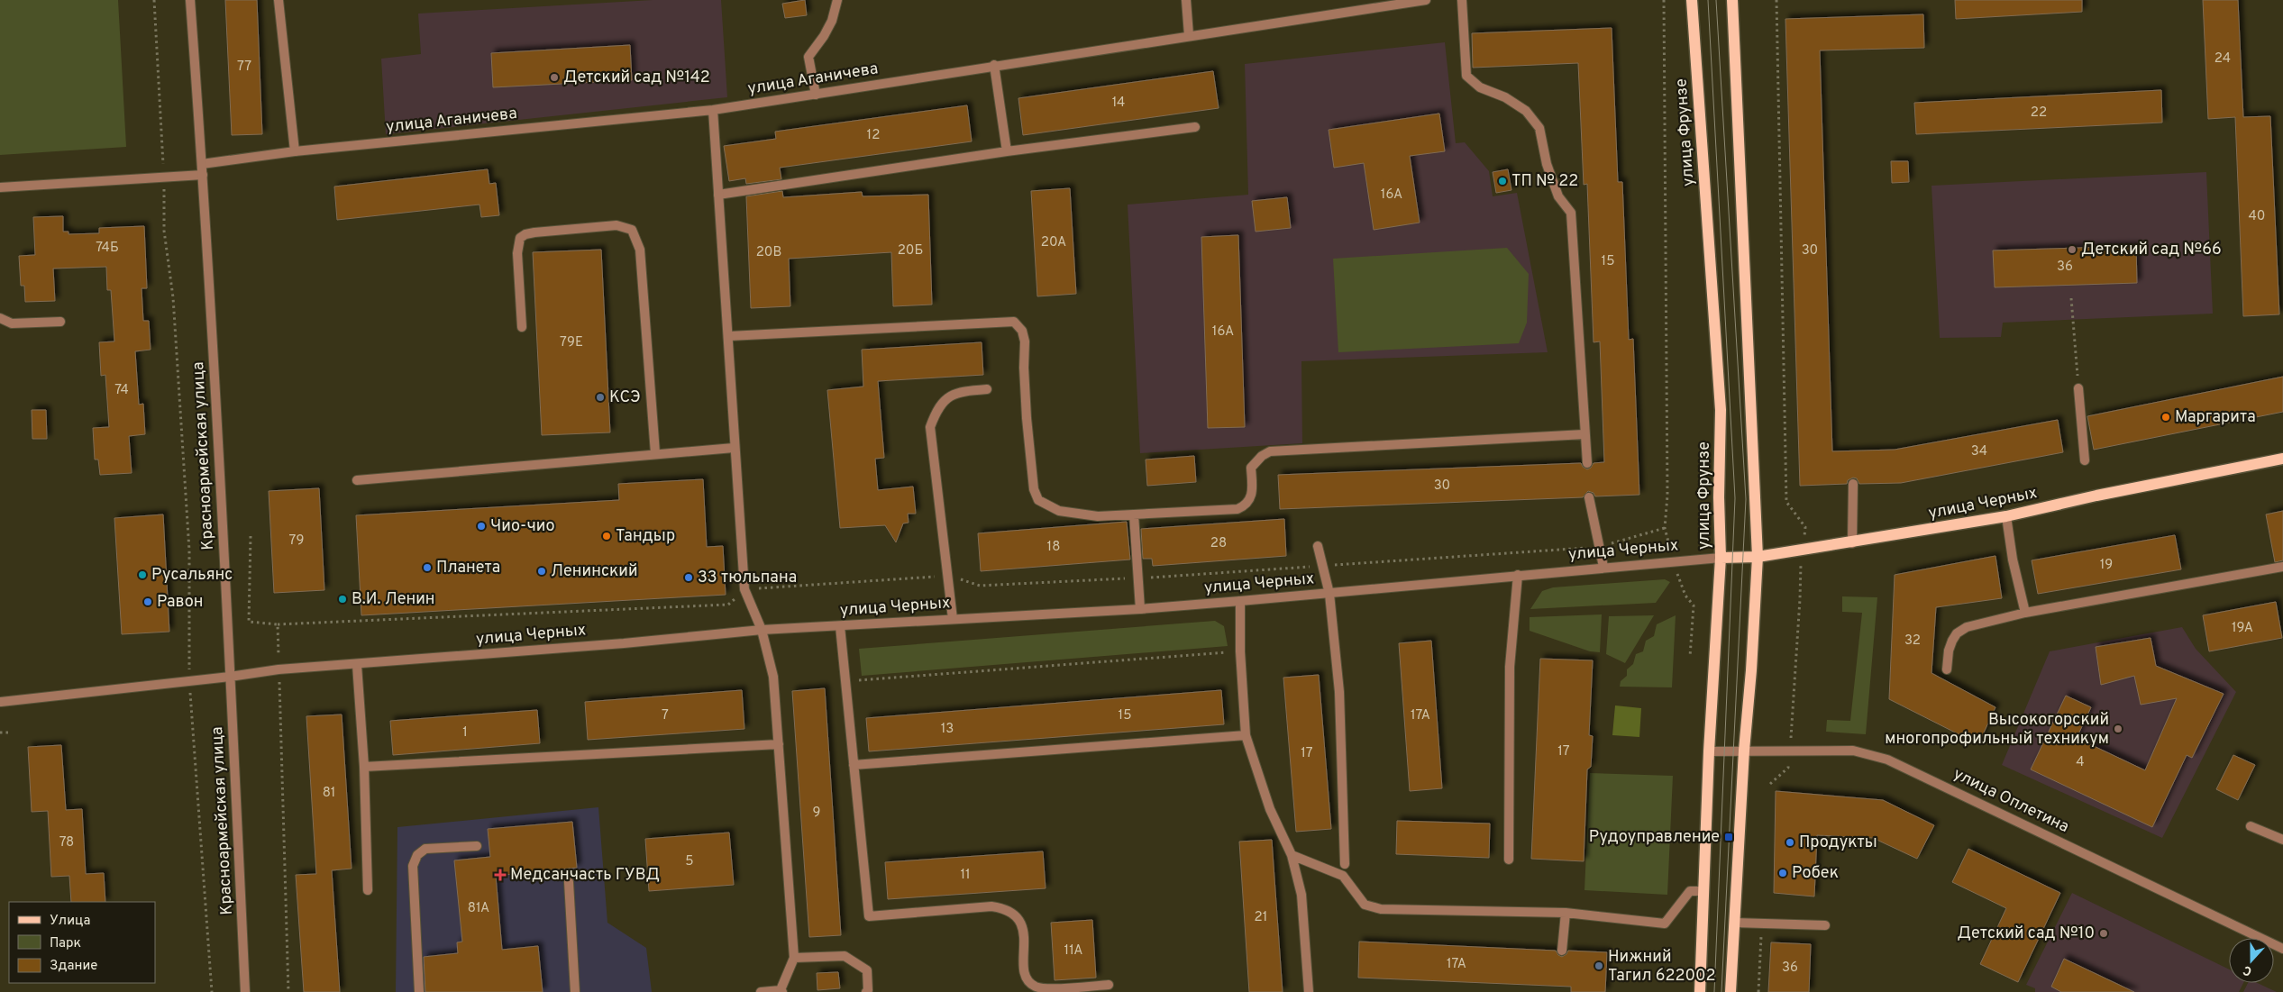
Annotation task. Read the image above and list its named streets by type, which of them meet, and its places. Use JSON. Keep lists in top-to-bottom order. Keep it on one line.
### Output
{"streets":{"main road":["улица Фрунзе","улица Черных"],"street":["улица Аганичева","Красноармейская улица","улица Оплетина"]},"crossings":[["улица Аганичева","Красноармейская улица"],["улица Фрунзе","улица Черных"],["улица Фрунзе","улица Оплетина"],["Красноармейская улица","улица Черных"]],"places":{"other":["Детский сад №142","ТП № 22","Детский сад №66","КСЭ","Маргарита","Чио-чио","Тандыр","Планета","Ленинский","Русальянс","33 тюльпана","В.И. Ленин","Равон","Высокогорский многопрофильный техникум","Продукты","Робек","Детский сад №10","Нижний Тагил 622002"],"transit":["Рудоуправление"],"health":["Медсанчасть ГУВД"]},"house_numbers":["24","77","14","22","12","16А","40","20А","74Б","20Б","30","20В","15","36","16А","79Е","74","34","30","79","28","18","19","19А","32","7","15","17А","13","1","17","17","4","81","9","78","5","11","81А","21","11А","17А","36"],"legend":["Улица","Парк","Здание"],"north":"bottom"}
